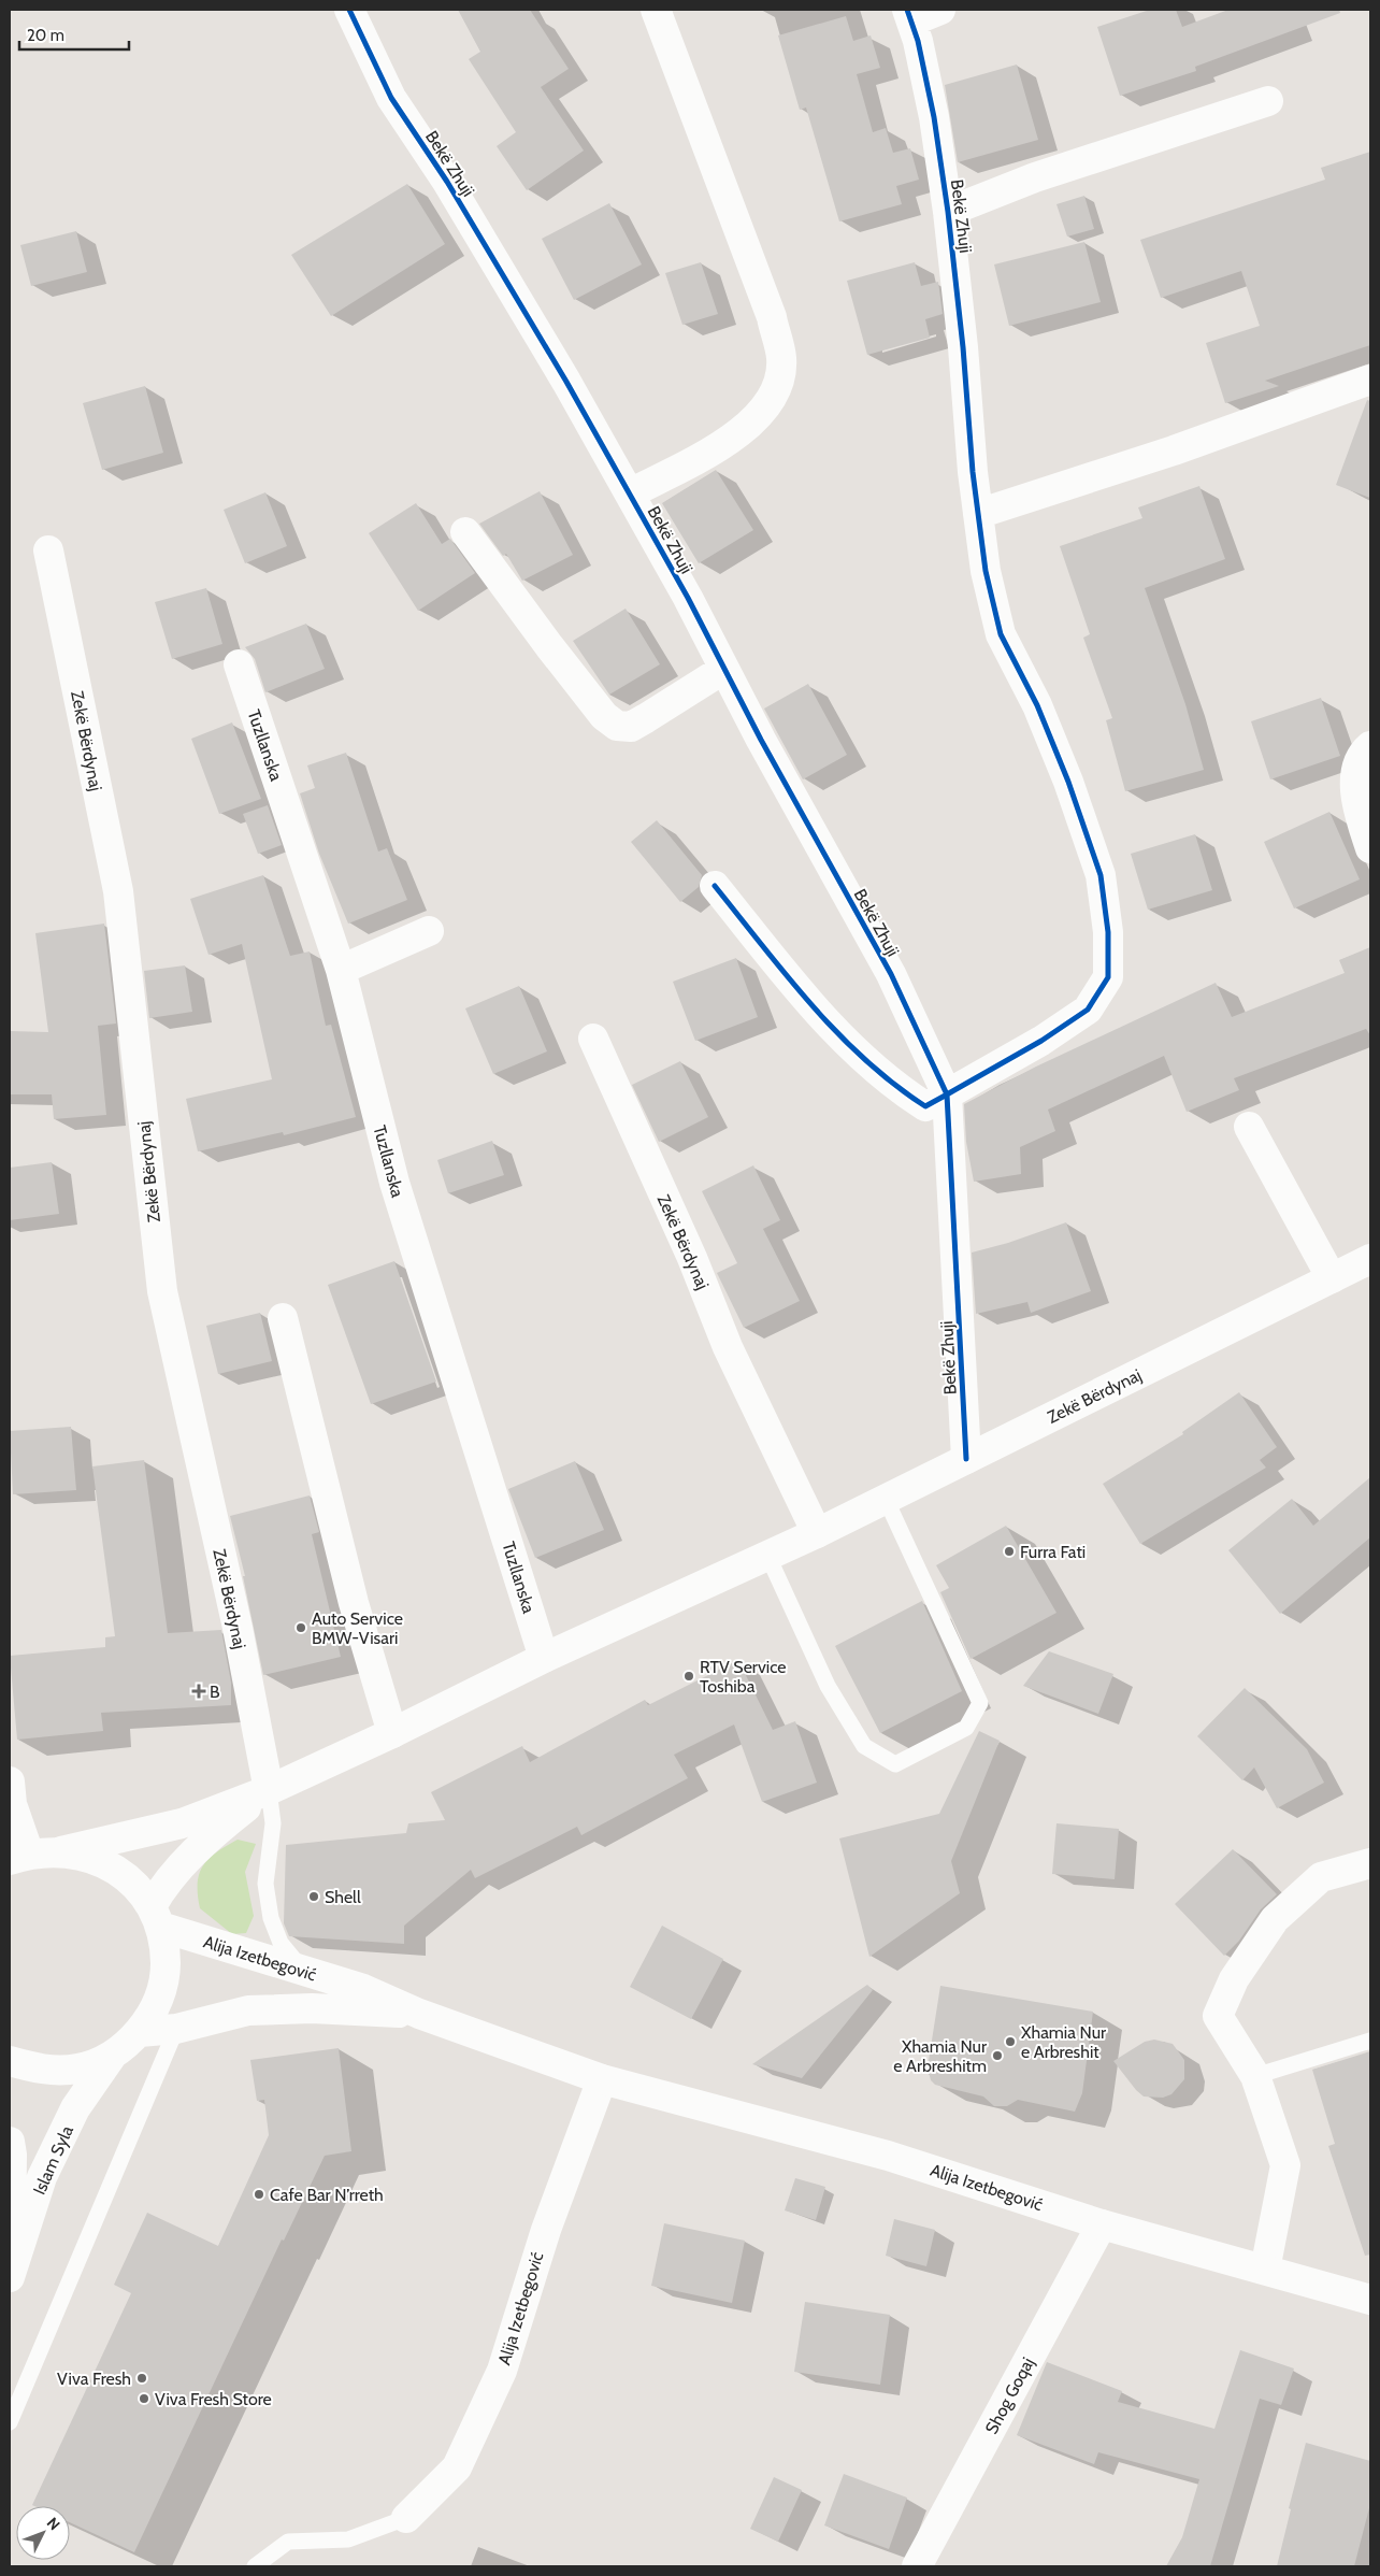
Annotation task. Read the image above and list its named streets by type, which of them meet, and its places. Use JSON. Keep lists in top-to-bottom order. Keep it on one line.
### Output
{"streets":{"street":["Bekë Zhuji","Zekë Bërdynaj","Tuzllanska","Alija Izetbegović","Islam Syla","Shog Goqaj"]},"crossings":[["Bekë Zhuji","Zekë Bërdynaj"],["Zekë Bërdynaj","Tuzllanska"],["Zekë Bërdynaj","Alija Izetbegović"],["Alija Izetbegović","Shog Goqaj"]],"places":{"other":["Furra Fati","Auto Service BMW-Visari","RTV Service Toshiba","Shell","Xhamia Nur e Arbreshit","Xhamia Nur e Arbreshitm","Cafe Bar N’rreth","Viva Fresh","Viva Fresh Store"],"health":["B"]},"scale_bar":"20 m","north":"top right"}
